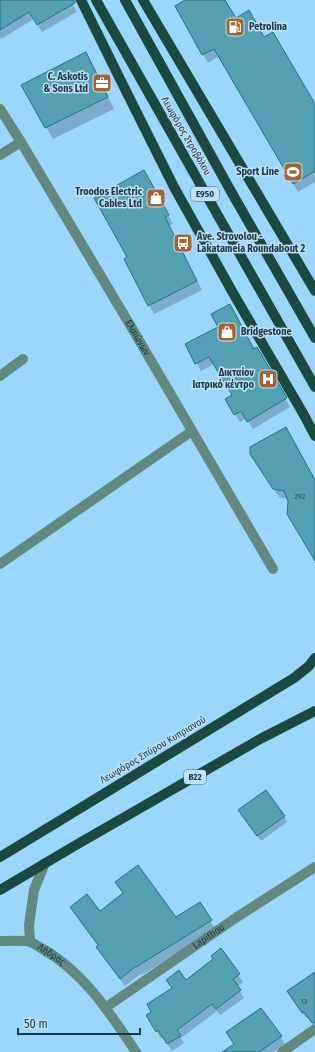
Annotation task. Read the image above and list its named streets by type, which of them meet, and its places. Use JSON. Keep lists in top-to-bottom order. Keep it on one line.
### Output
{"streets":{"main road":["Λεωφόρος Στροβόλου","E950","Λεωφόρος Σπύρου Κυπριανού","B22"],"street":["Ελαιώνων","Lapithou","Λήδρας"]},"crossings":[["Lapithou","Λήδρας"]],"places":{"fuel station":["Petrolina"],"office":["C. Askotis & Sons Ltd"],"sports":["Sport Line"],"shop":["Troodos Electric Cables Ltd","Bridgestone"],"bus stop":["Ave. Strovolou - Lakatameia Roundabout 2"],"hospital":["Δικταίον Ιατρικό κέντρο"]},"house_numbers":["292","13"],"scale_bar":"50 m"}
